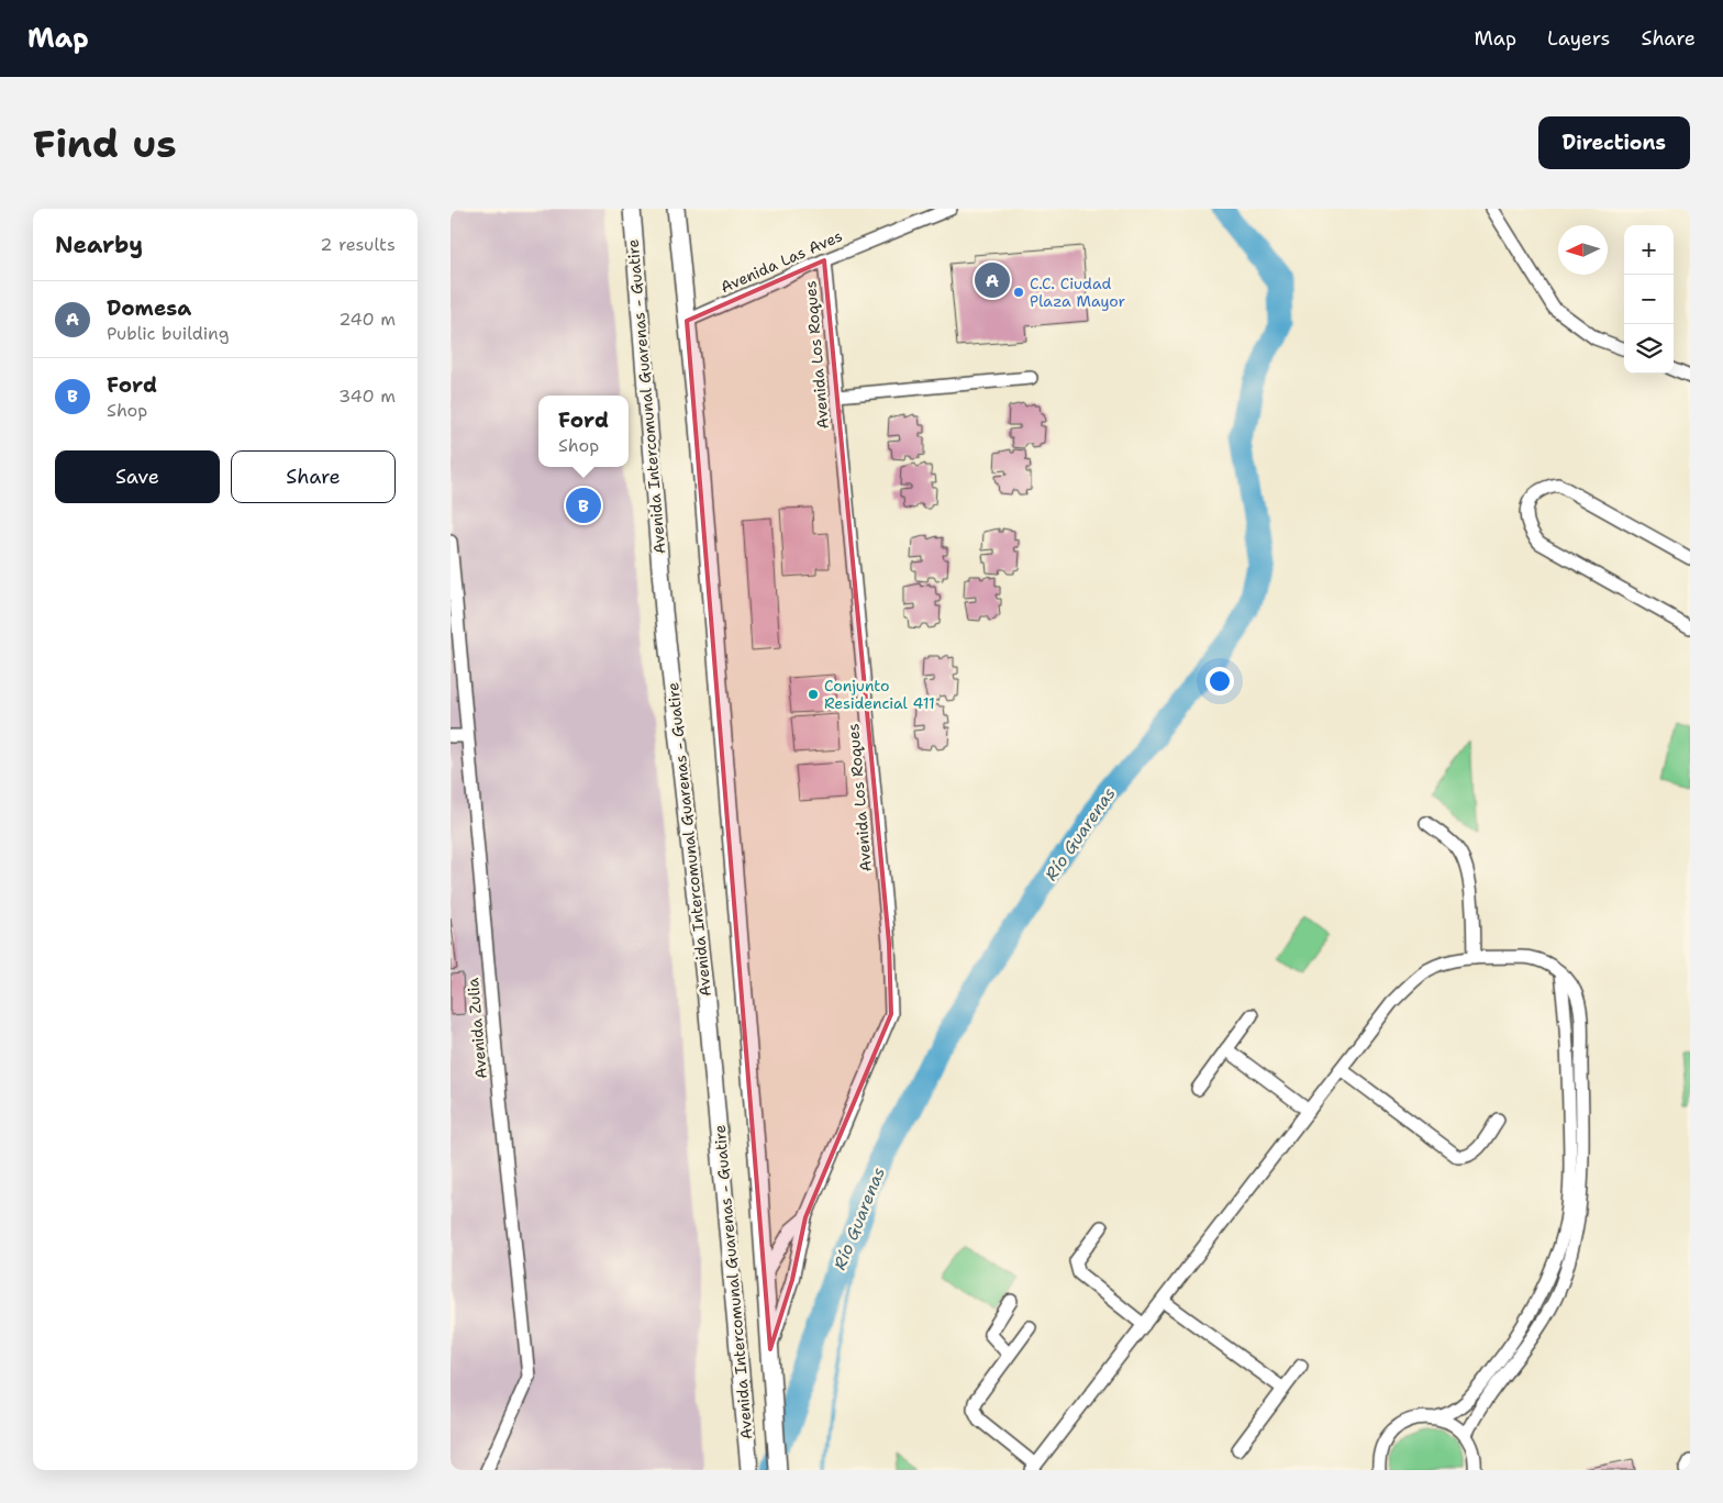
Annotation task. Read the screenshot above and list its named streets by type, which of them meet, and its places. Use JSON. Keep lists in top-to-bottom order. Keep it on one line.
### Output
{"streets":{"main road":["Avenida Intercomunal Guarenas - Guatire"],"street":["Avenida Las Aves","Avenida Los Roques","Avenida Zulia"]},"crossings":[["Avenida Las Aves","Avenida Los Roques"],["Avenida Las Aves","Avenida Intercomunal Guarenas - Guatire"],["Avenida Los Roques","Avenida Intercomunal Guarenas - Guatire"]],"water":["Río Guarenas"],"places":["C.C. Ciudad Plaza Mayor","Conjunto Residencial 411"],"north":"left","page":{"header":"Map","nav":["Map","Layers","Share"],"buttons":["Directions",["Save","Share"]],"title":"Find us","heading":["Nearby","2 results"],"map_buttons":["+","−"],"pins":["A","B"],"list":[{"mark":"A","name":"Domesa","note":"Public building","value":"240 m"},{"mark":"B","name":"Ford","note":"Shop","value":"340 m"}],"popup":["Ford","Shop"]}}
